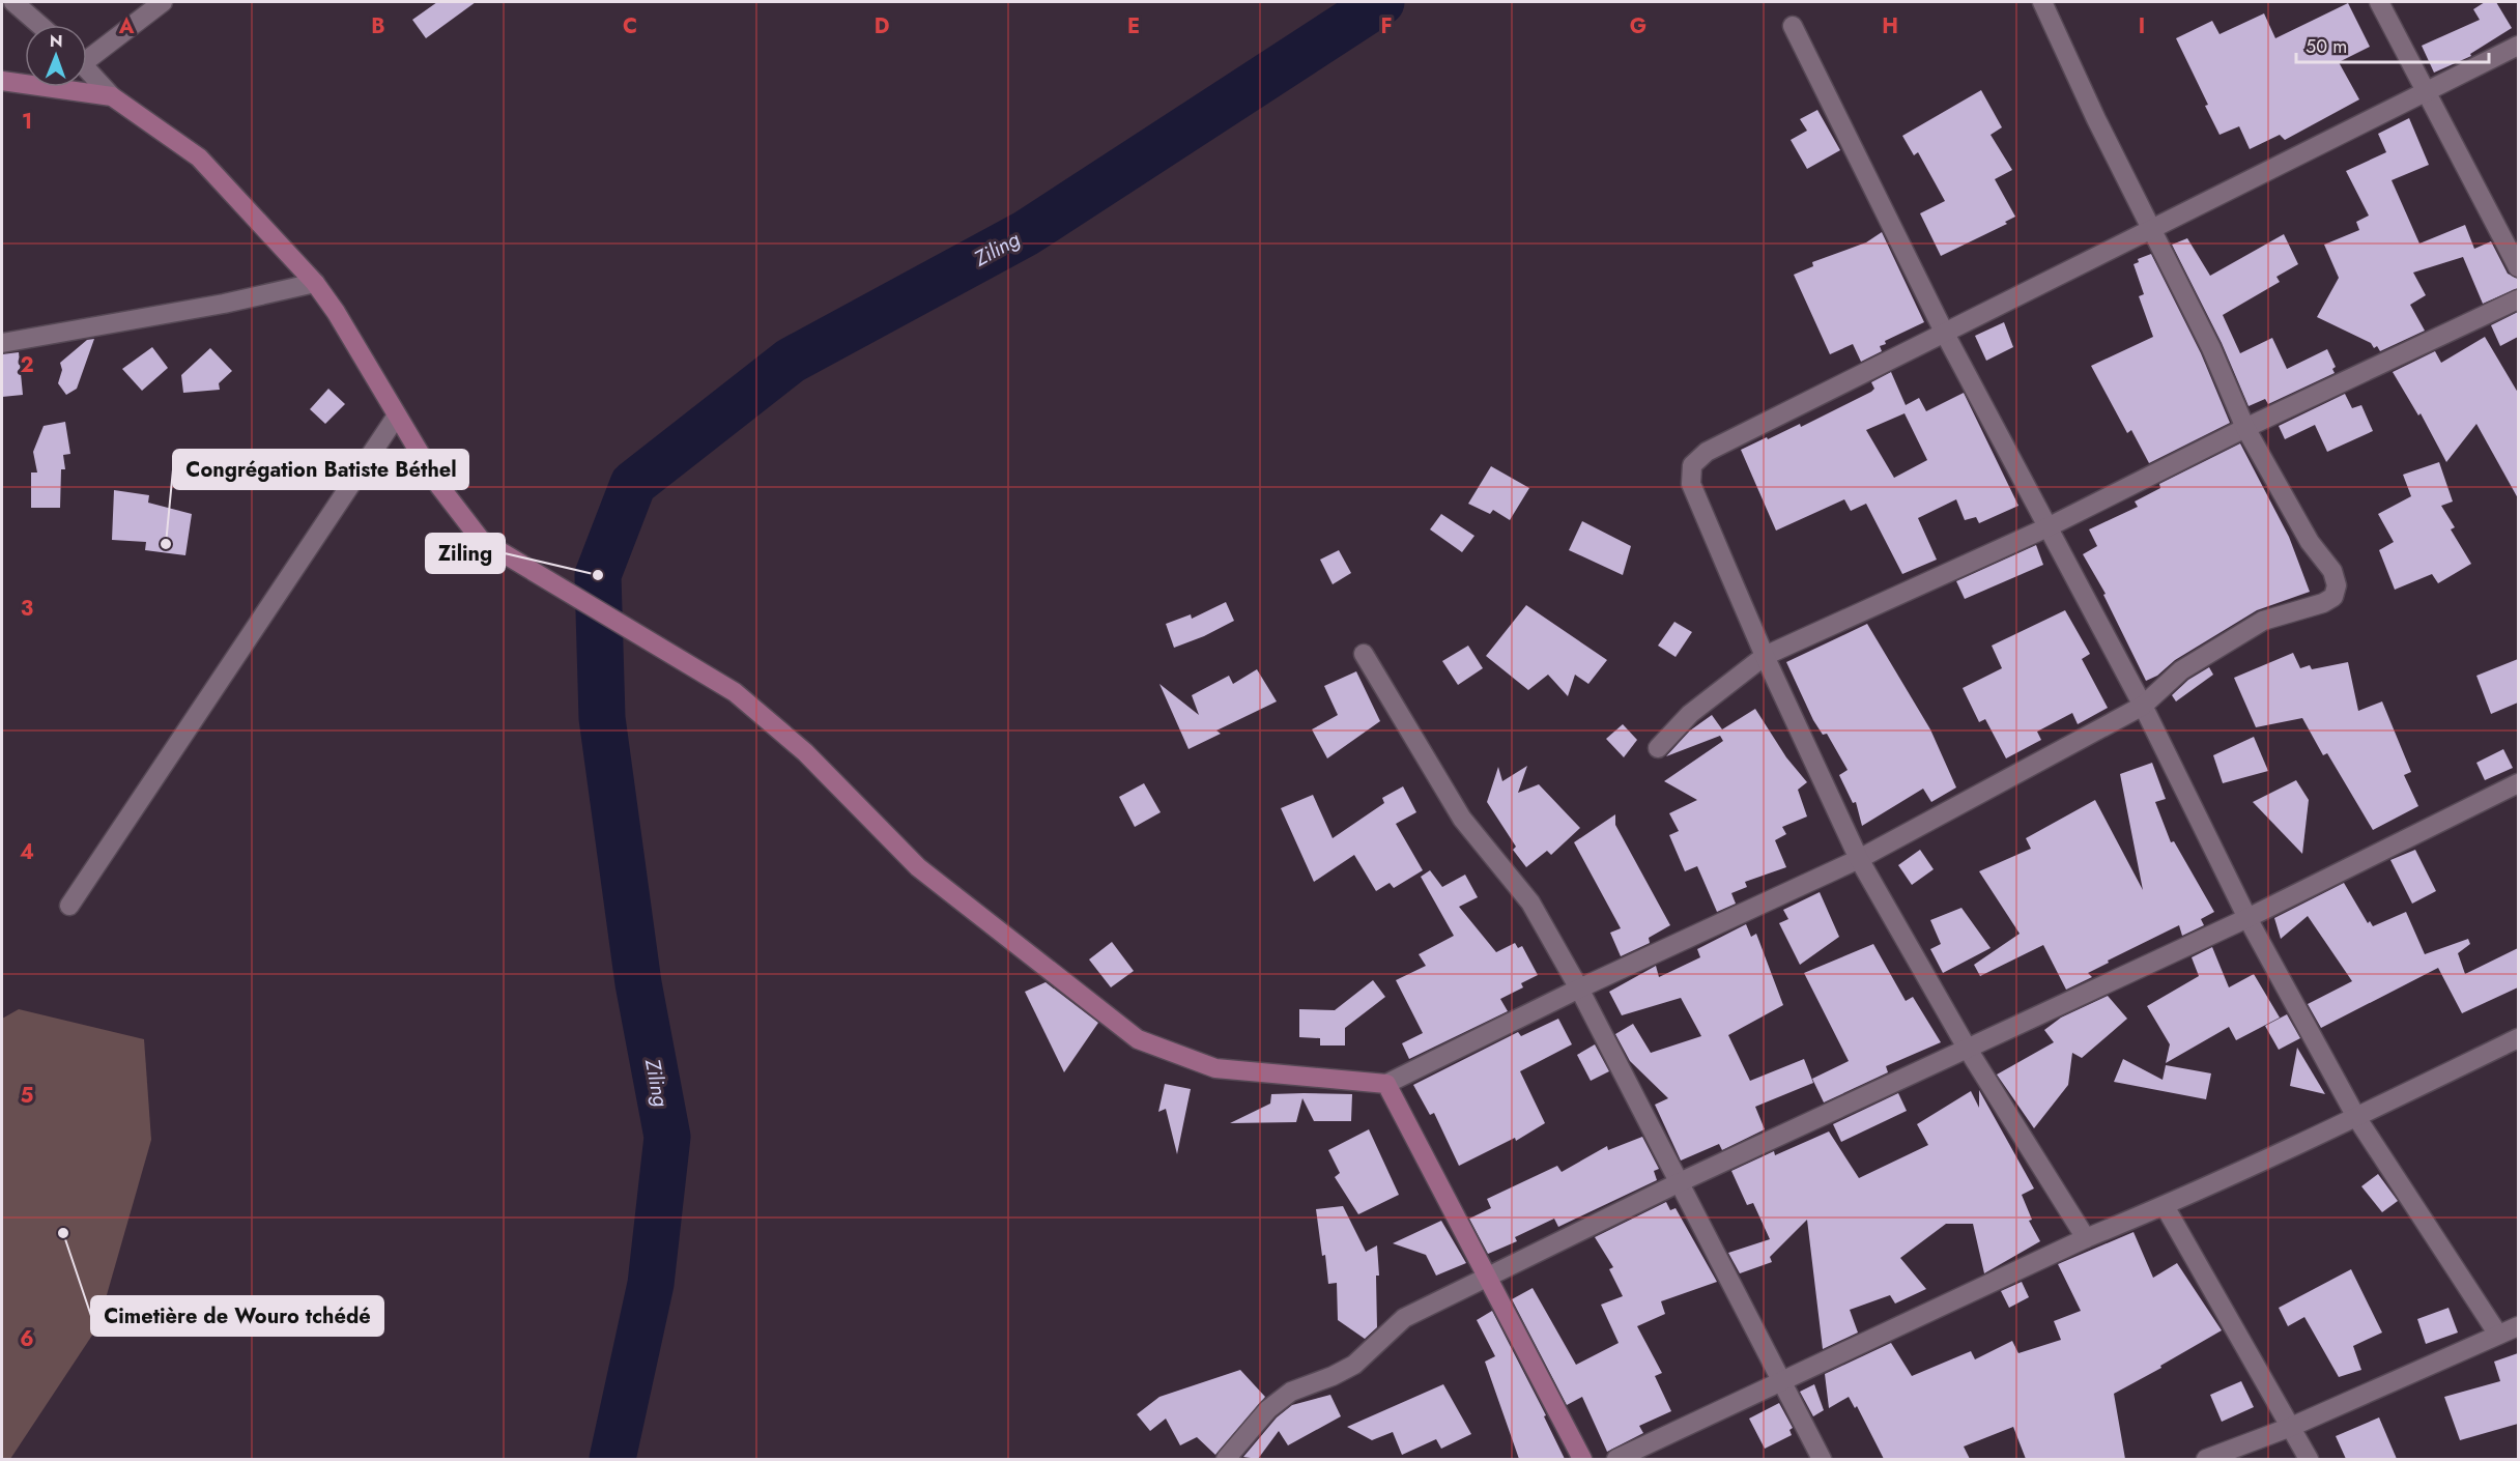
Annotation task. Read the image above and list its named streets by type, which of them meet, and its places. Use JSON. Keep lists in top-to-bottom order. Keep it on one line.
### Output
{"water":["Ziling"],"places":["Congrégation Batiste Béthel","Ziling","Cimetière de Wouro tchédé"],"scale_bar":"50 m","north":"top","grid":{"columns":["A","B","C","D","E","F","G","H","I"],"rows":["1","2","3","4","5","6"]}}
